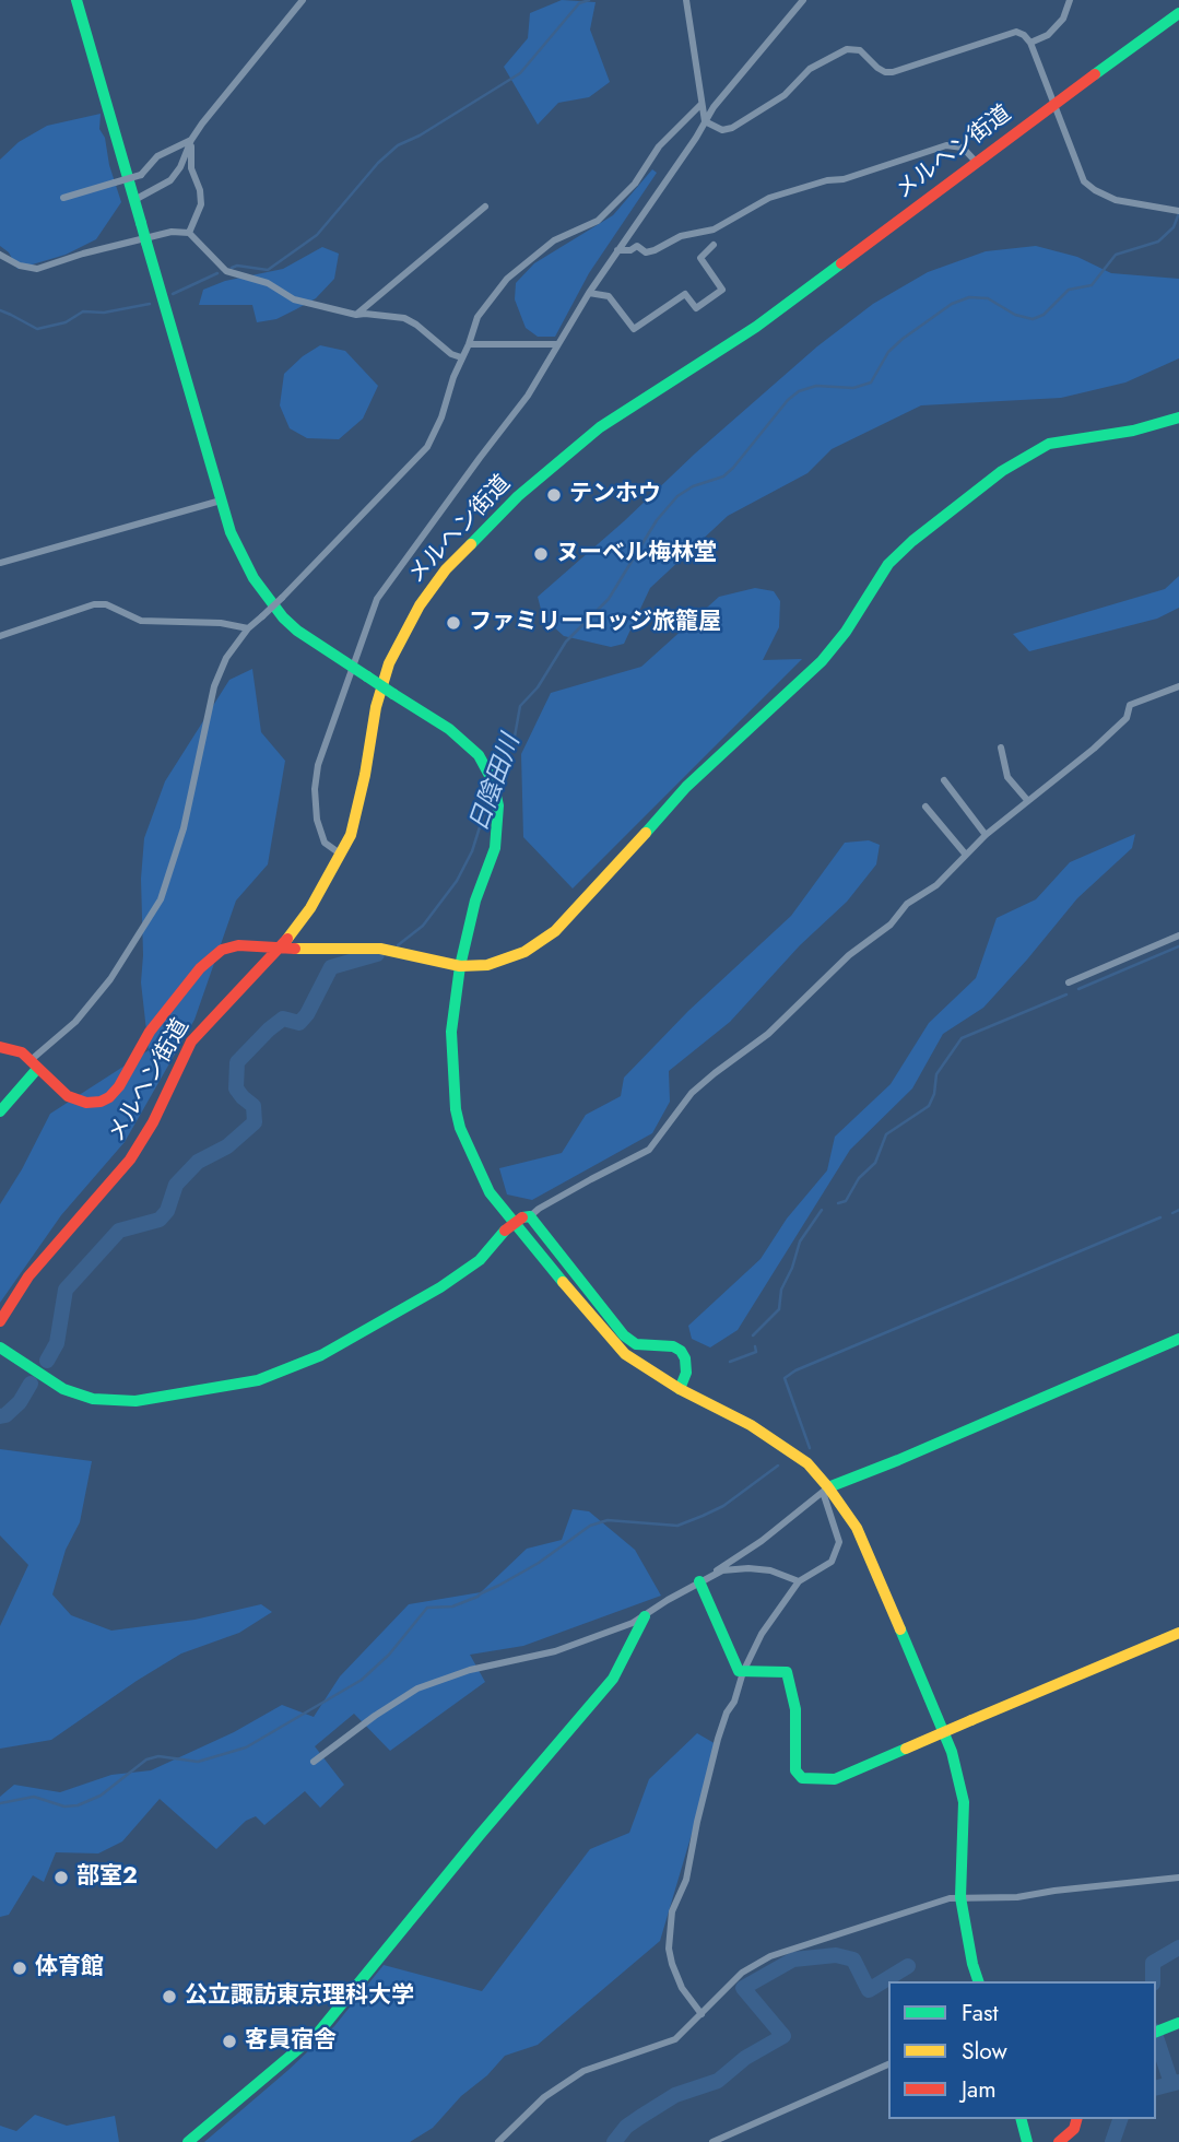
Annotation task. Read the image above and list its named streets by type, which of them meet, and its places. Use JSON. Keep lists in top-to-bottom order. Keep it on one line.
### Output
{"streets":{"main road":["メルヘン街道"]},"water":["日陰田川"],"places":["テンホウ","ヌーベル梅林堂","ファミリーロッジ旅籠屋","部室2","体育館","公立諏訪東京理科大学","客員宿舎"],"legend":["Fast","Slow","Jam"]}
